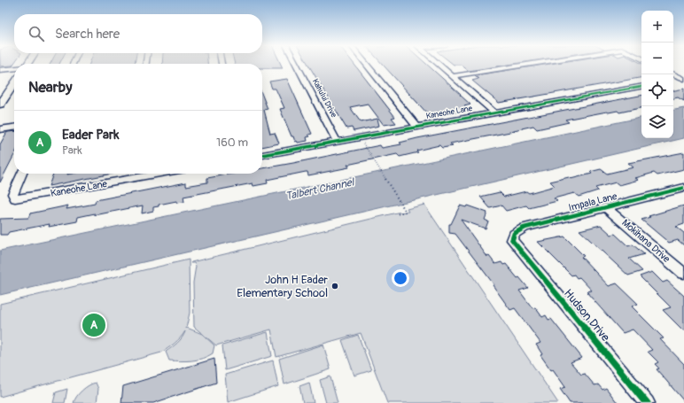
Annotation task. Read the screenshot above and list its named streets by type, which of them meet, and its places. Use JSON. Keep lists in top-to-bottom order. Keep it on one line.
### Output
{"streets":{"street":["Kahului Drive","Kaneohe Lane","Impala Lane","Mokihana Drive","Hudson Drive"]},"crossings":[["Kahului Drive","Kaneohe Lane"],["Impala Lane","Mokihana Drive"],["Impala Lane","Hudson Drive"]],"water":["Talbert Channel"],"places":["John H Eader Elementary School"],"page":{"map_buttons":["+","−"],"search":"Search here","heading":"Nearby","list":[{"mark":"A","name":"Eader Park","note":"Park","value":"160 m"}],"pins":"A"}}
